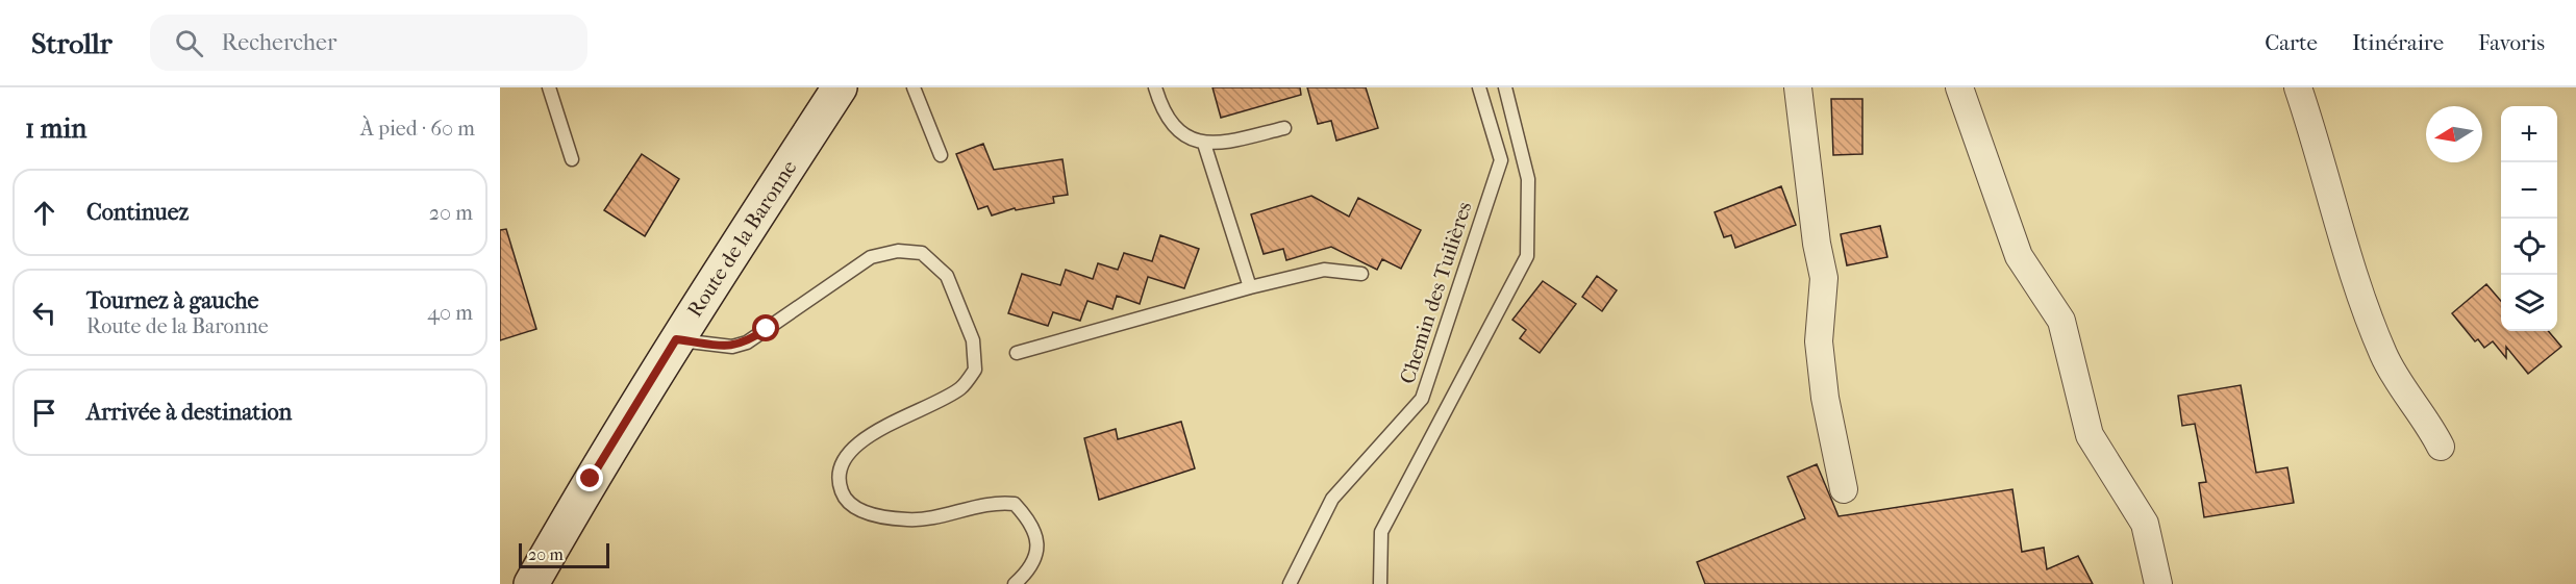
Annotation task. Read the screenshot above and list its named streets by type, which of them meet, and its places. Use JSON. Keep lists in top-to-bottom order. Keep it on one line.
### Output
{"streets":{"main road":["Route de la Baronne"],"lane":["Chemin des Tuilières"]},"scale_bar":"20 m","north":"left","page":{"header":"Strollr","search":"Rechercher","nav":["Carte","Itinéraire","Favoris"],"heading":["1 min","À pied · 60 m"],"map_buttons":["+","−"],"list":[["Continuez","20 m"],["Tournez à gauche","Route de la Baronne","40 m"],"Arrivée à destination"],"scale":"20 m"}}
